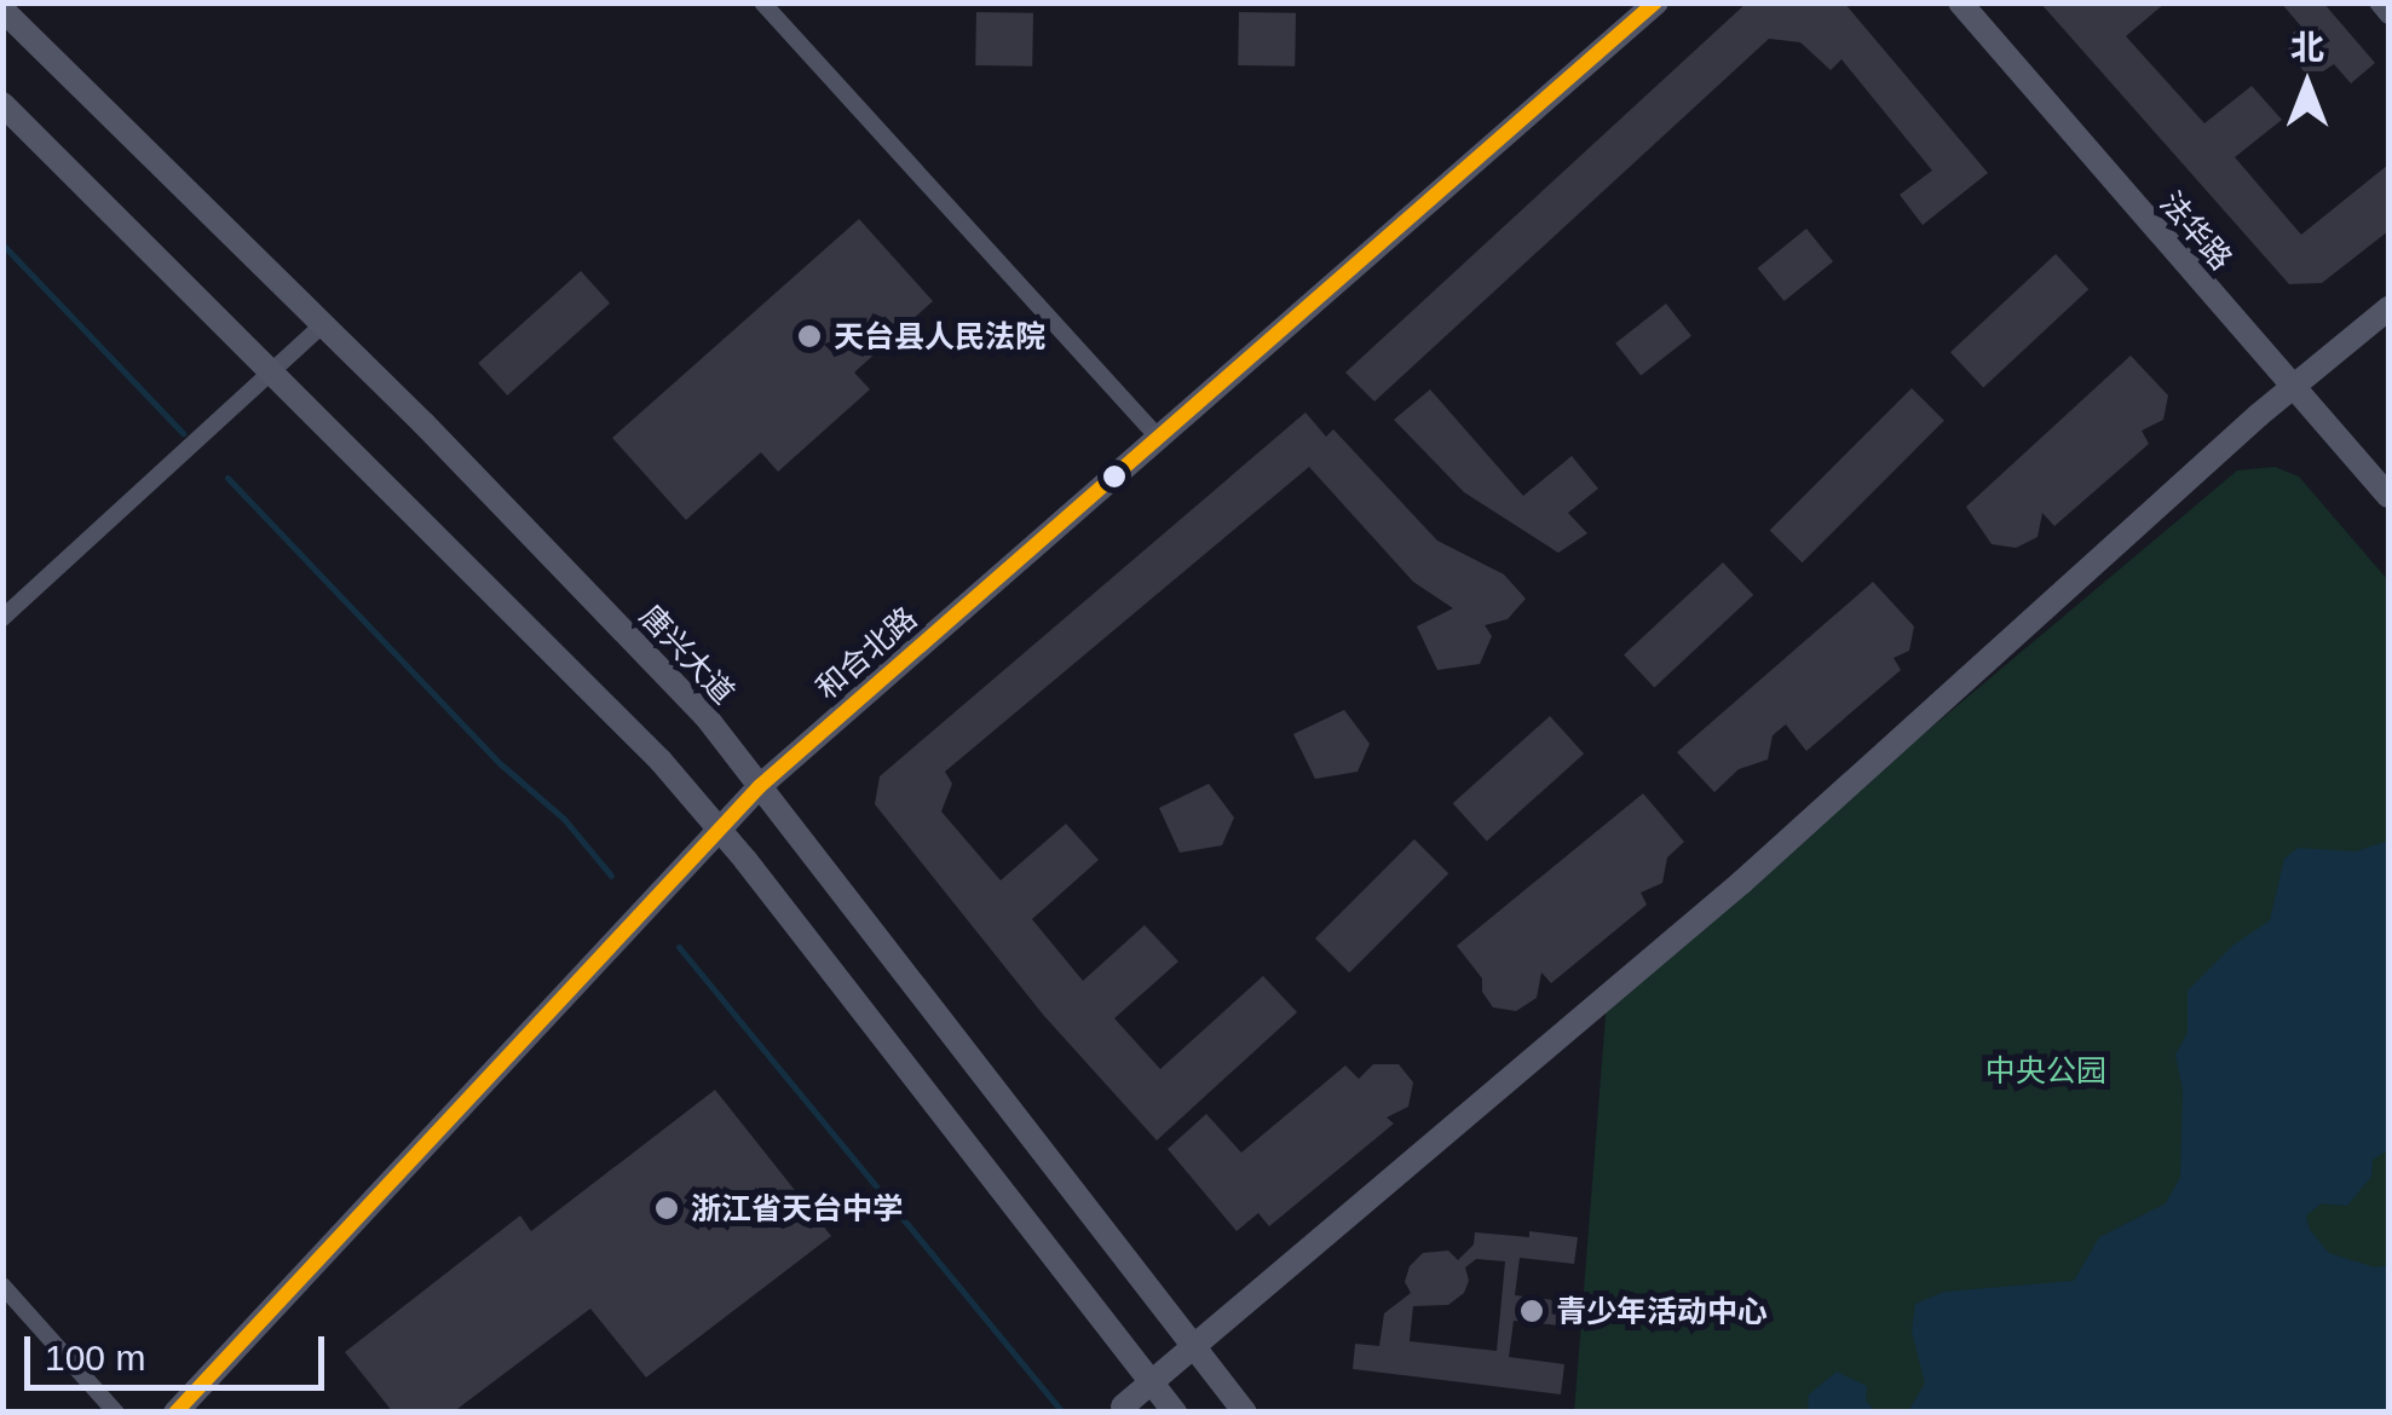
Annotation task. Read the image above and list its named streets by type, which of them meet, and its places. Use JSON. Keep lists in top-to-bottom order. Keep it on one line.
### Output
{"streets":{"main road":["法华路","和合北路","唐兴大道"]},"crossings":[["和合北路","唐兴大道"]],"parks":["中央公园"],"places":["天台县人民法院","浙江省天台中学","青少年活动中心"],"scale_bar":"100 m","north":"top"}
